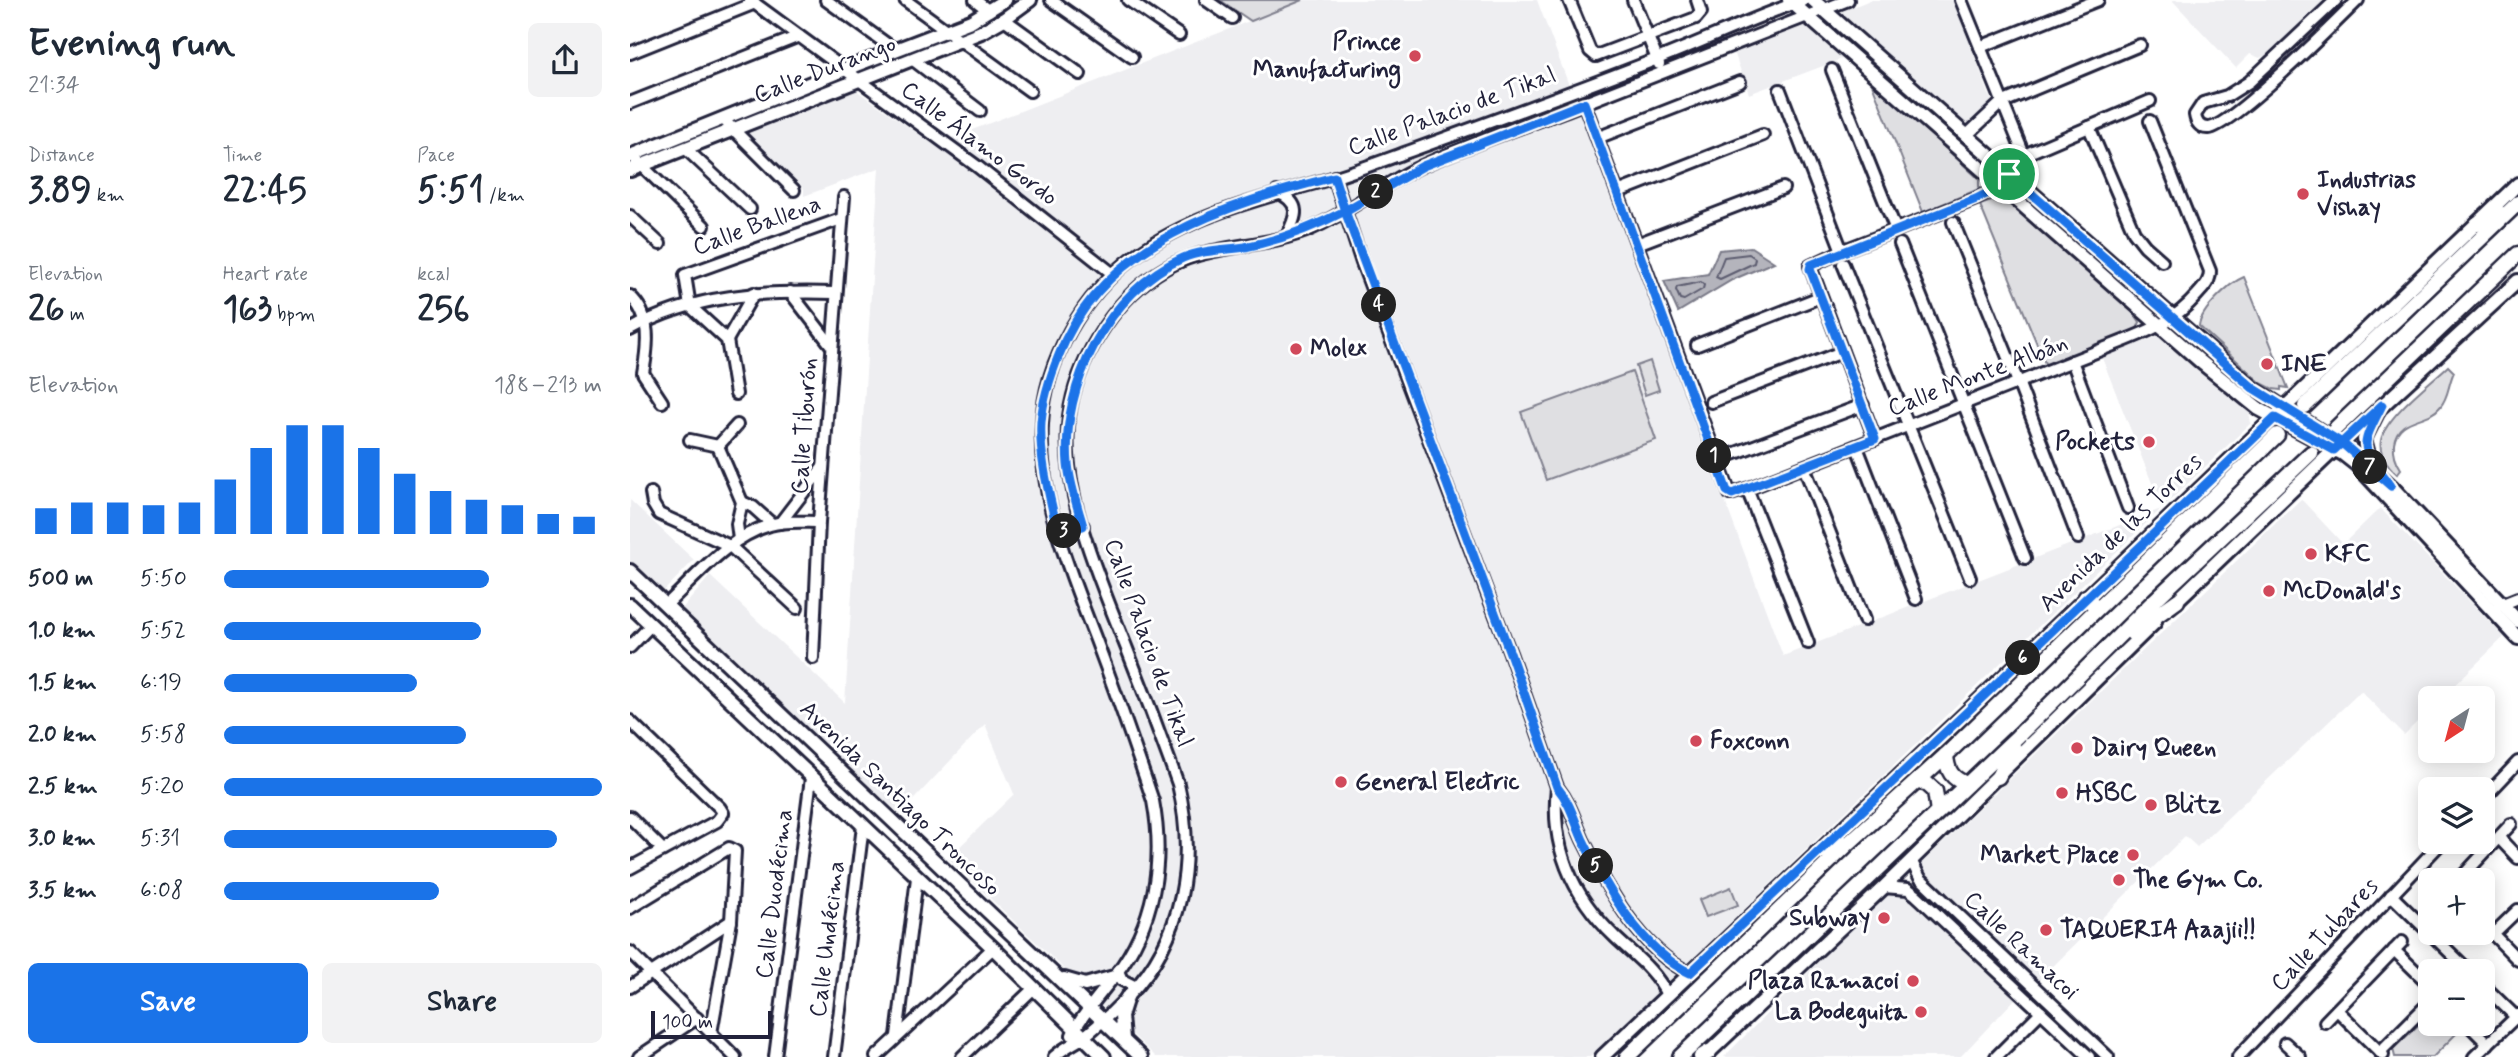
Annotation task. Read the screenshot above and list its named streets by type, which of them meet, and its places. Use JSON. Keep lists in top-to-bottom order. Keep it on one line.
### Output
{"streets":{"highway":["Avenida de las Torres"],"main road":["Calle Durango","Avenida Santiago Troncoso"],"street":["Calle Palacio de Tikal","Calle Álamo Gordo","Calle Ballena","Calle Monte Albán","Calle Tiburón","Calle Duodécima","Calle Tubares","Calle Undécima","Calle Ramacoi"]},"crossings":[["Calle Durango","Calle Álamo Gordo"],["Calle Palacio de Tikal","Calle Álamo Gordo"],["Calle Palacio de Tikal","Avenida Santiago Troncoso"],["Calle Ballena","Calle Tiburón"],["Avenida Santiago Troncoso","Calle Duodécima"],["Avenida Santiago Troncoso","Calle Undécima"]],"places":["Prince Manufacturing","Industrias Vishay","Molex","INE","Pockets","KFC","McDonald's","Foxconn","Dairy Queen","General Electric","HSBC","Blitz","Market Place","The Gym Co.","Subway","TAQUERIA Aaajii!!","Plaza Ramacoi","La Bodeguita"],"scale_bar":"100 m","north":"bottom left","page":{"heading":["Evening run","21:34"],"stats":[["Distance","3.89 km"],["Time","22:45"],["Pace","5:51 /km"],["Elevation","26 m"],["Heart rate","163 bpm"],["kcal","256"]],"pins":["2","4","1","7","3","6","5"],"chart":["Elevation","188–213 m"],"list":[{"name":"500 m","note":"5:50"},{"name":"1.0 km","note":"5:52"},{"name":"1.5 km","note":"6:19"},{"name":"2.0 km","note":"5:58"},{"name":"2.5 km","note":"5:20"},{"name":"3.0 km","note":"5:31"},{"name":"3.5 km","note":"6:08"}],"map_buttons":["+","−"],"buttons":["Save","Share"],"scale":"100 m"}}
